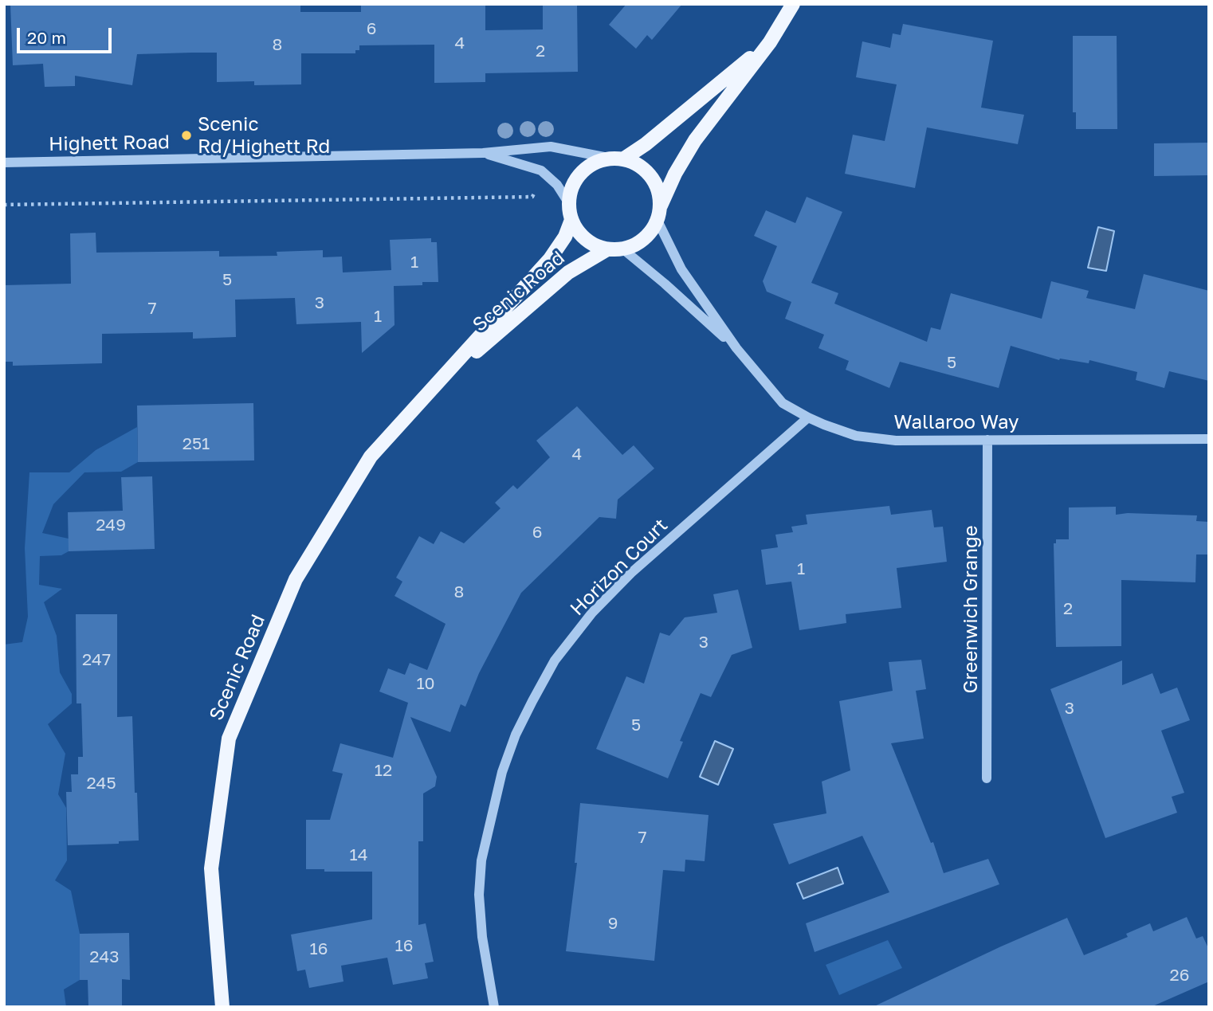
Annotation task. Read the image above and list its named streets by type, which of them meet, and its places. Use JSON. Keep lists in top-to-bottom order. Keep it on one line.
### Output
{"streets":{"main road":["Scenic Road"],"street":["Highett Road","Wallaroo Way","Horizon Court","Greenwich Grange"]},"crossings":[["Highett Road","Scenic Road"],["Highett Road","Wallaroo Way"],["Scenic Road","Wallaroo Way"],["Wallaroo Way","Horizon Court"],["Wallaroo Way","Greenwich Grange"]],"places":["Scenic Rd/Highett Rd"],"house_numbers":["6","4","8","2","1","5","3","7","1","5","251","4","249","6","1","8","2","3","247","10","3","5","12","245","7","14","9","16","16","243","26"],"scale_bar":"20 m"}
